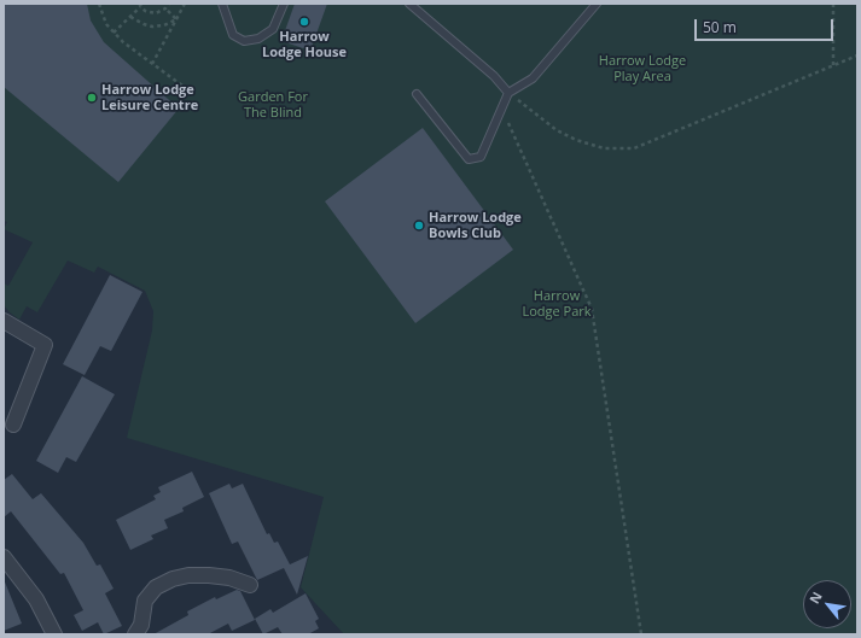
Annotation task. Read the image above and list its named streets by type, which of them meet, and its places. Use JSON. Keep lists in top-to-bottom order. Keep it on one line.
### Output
{"parks":["Harrow Lodge Play Area","Garden For The Blind","Harrow Lodge Park"],"places":["Harrow Lodge House","Harrow Lodge Leisure Centre","Harrow Lodge Bowls Club"],"scale_bar":"50 m","north":"top left"}
